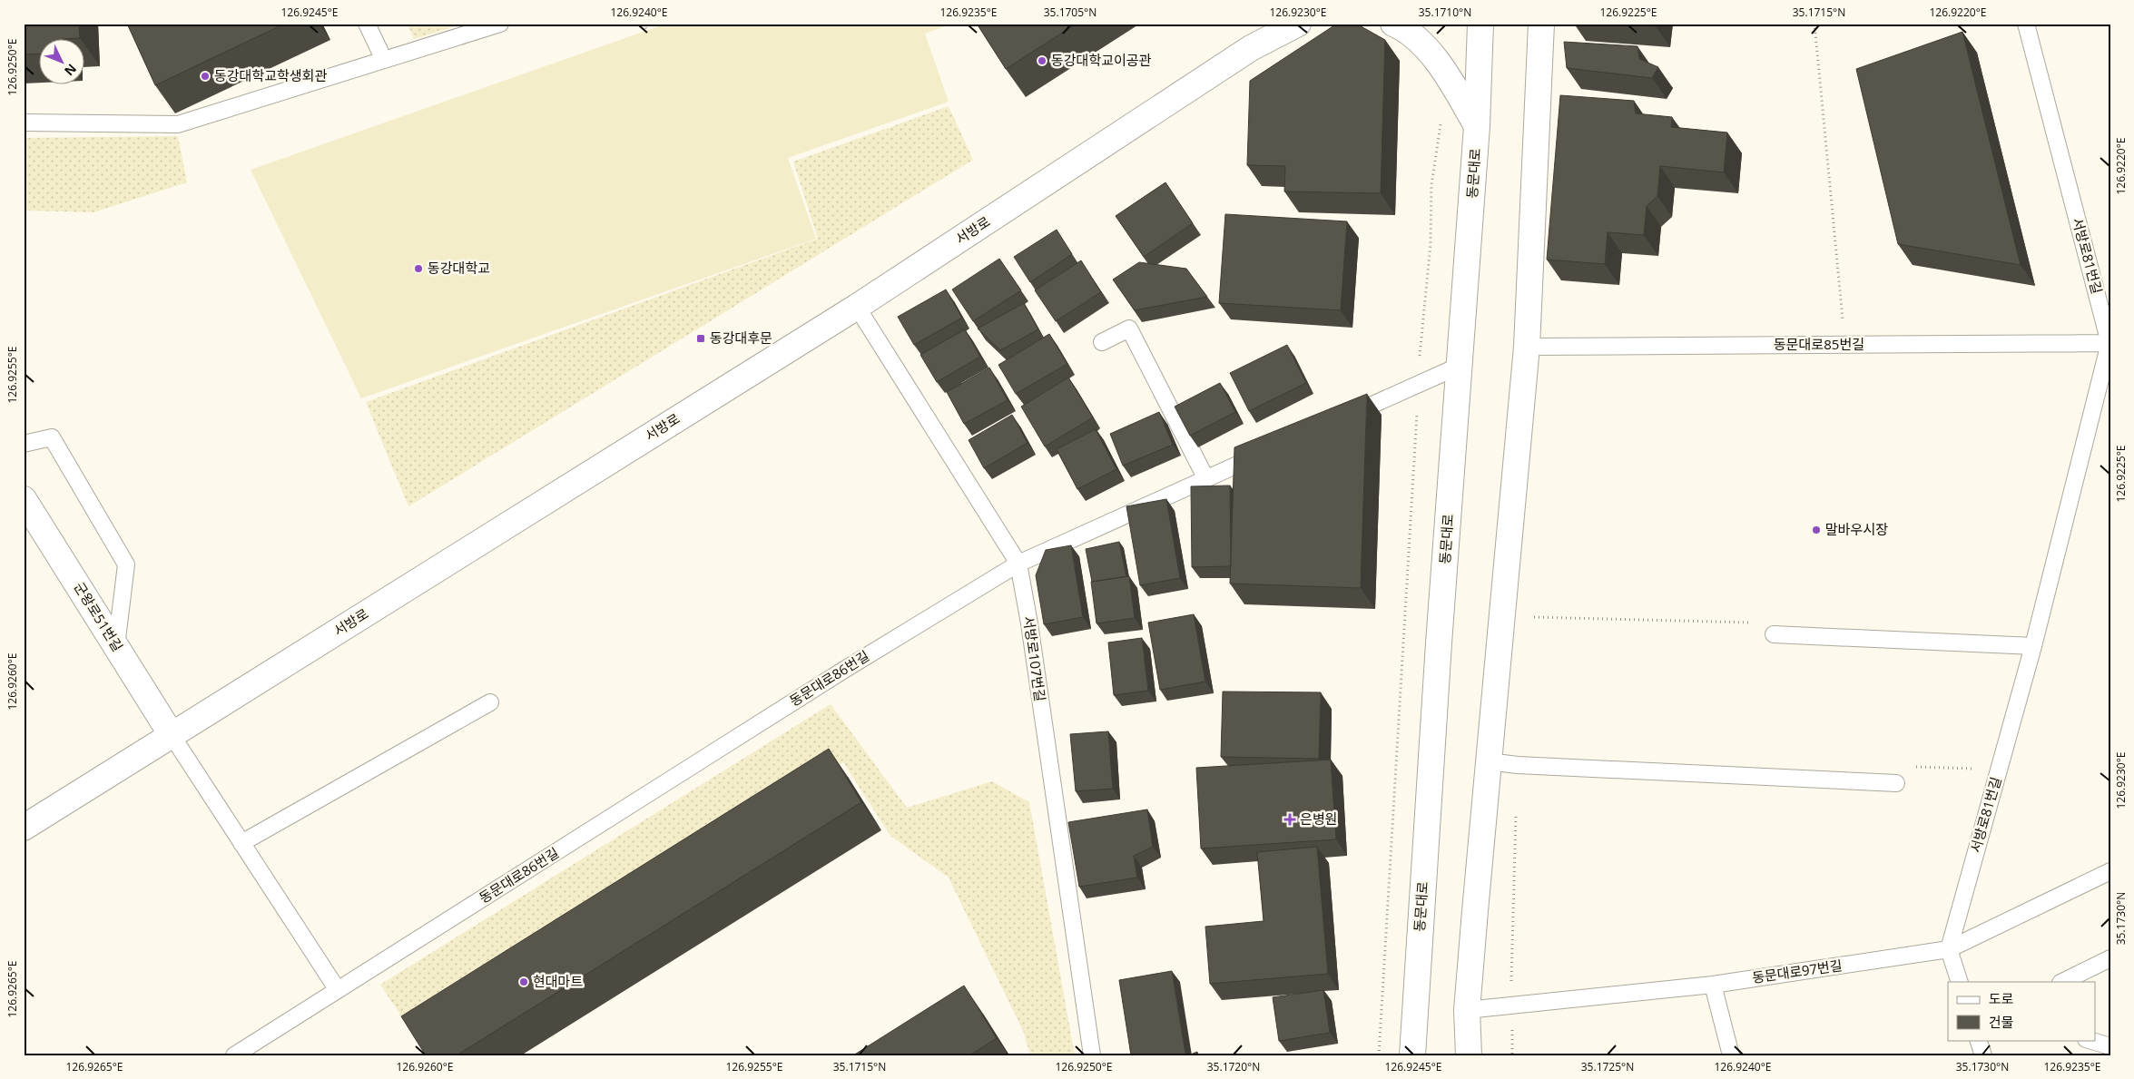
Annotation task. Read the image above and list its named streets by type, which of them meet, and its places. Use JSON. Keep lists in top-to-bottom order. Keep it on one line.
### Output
{"streets":{"main road":["동문대로","서방로","군왕로51번길"],"lane":["서방로81번길","동문대로85번길","서방로107번길","동문대로86번길","동문대로97번길"]},"crossings":[["서방로","군왕로51번길"],["서방로","서방로107번길"],["서방로81번길","동문대로85번길"],["서방로81번길","동문대로97번길"],["서방로107번길","동문대로86번길"]],"places":{"other":["동강대학교이공관","동강대학교학생회관","동강대학교","말바우시장","현대마트"],"transit":["동강대후문"],"health":["은병원"]},"legend":["도로","건물"],"north":"bottom right","coordinates":["126.9245°E","126.9240°E","126.9235°E","35.1705°N","126.9230°E","35.1710°N","126.9225°E","35.1715°N","126.9220°E","126.9250°E","126.9255°E","126.9260°E","35.1730°N","126.9265°E","35.1720°N","35.1725°N"]}
